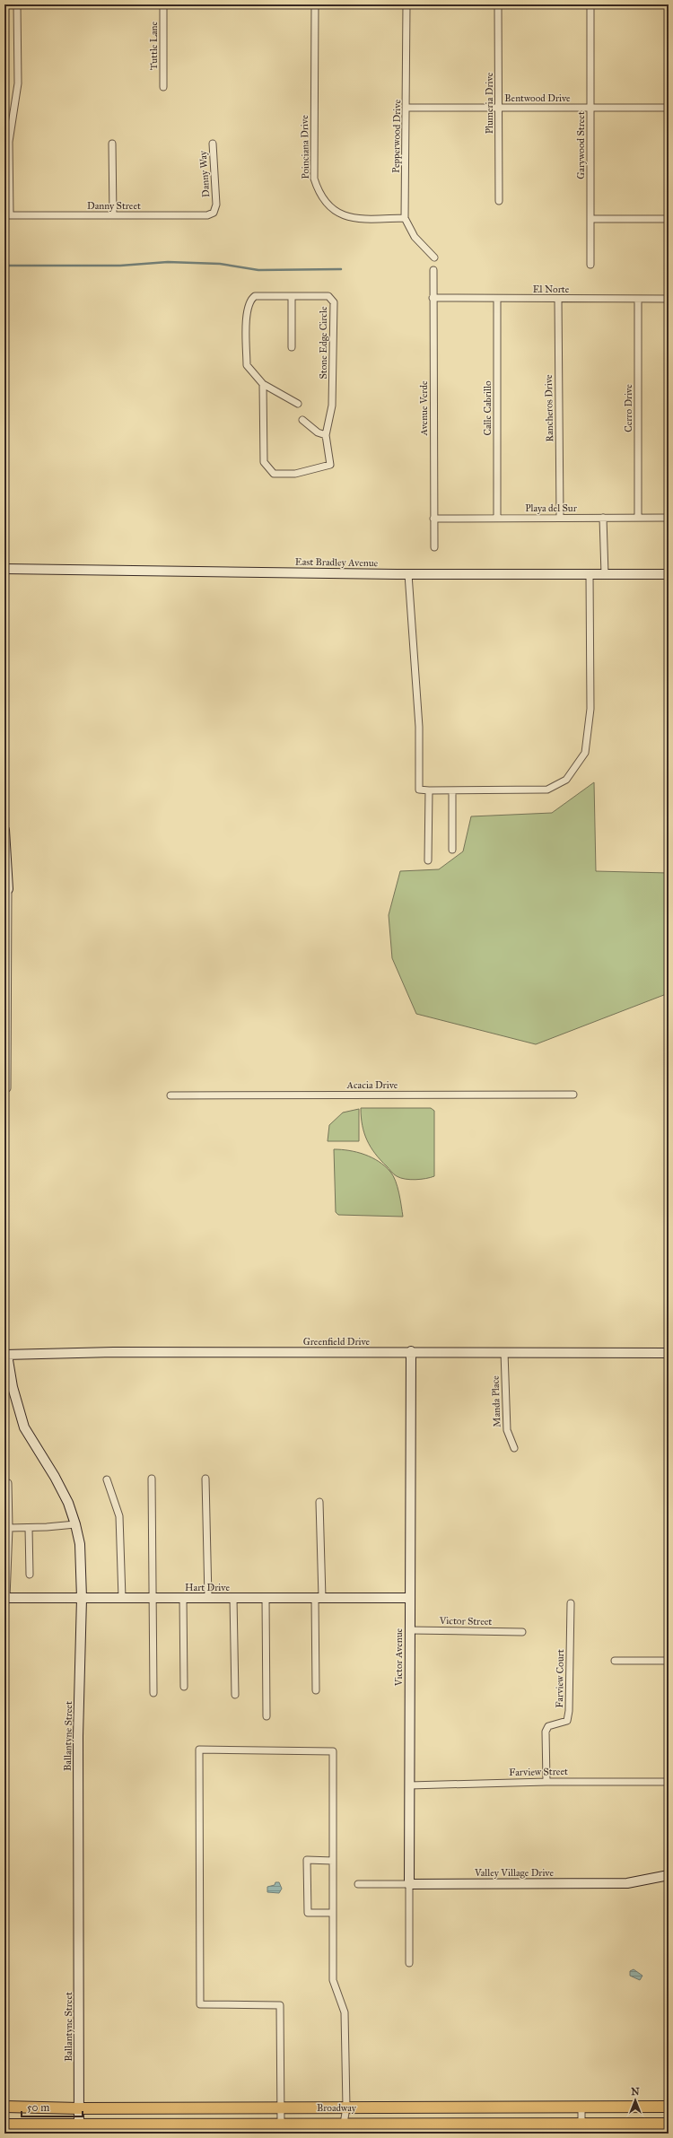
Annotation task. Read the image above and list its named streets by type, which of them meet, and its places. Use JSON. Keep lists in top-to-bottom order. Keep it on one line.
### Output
{"streets":{"main road":["East Bradley Avenue","Greenfield Drive","Hart Drive","Victor Avenue","Ballantyne Street","Valley Village Drive","Broadway"],"street":["Tuttle Lane","Bentwood Drive","Plumeria Drive","Pepperwood Drive","Garywood Street","Poinciana Drive","Danny Way","Danny Street","El Norte","Stone Edge Circle","Avenue Verde","Calle Cabrillo","Rancheros Drive","Cerro Drive","Playa del Sur","Acacia Drive","Manda Place","Victor Street","Farview Court","Farview Street"]},"crossings":[["Bentwood Drive","Plumeria Drive"],["Bentwood Drive","Pepperwood Drive"],["Bentwood Drive","Garywood Street"],["Pepperwood Drive","Poinciana Drive"],["Danny Way","Danny Street"],["El Norte","Avenue Verde"],["El Norte","Calle Cabrillo"],["El Norte","Rancheros Drive"],["El Norte","Cerro Drive"],["Avenue Verde","Playa del Sur"],["Calle Cabrillo","Playa del Sur"],["Rancheros Drive","Playa del Sur"],["Cerro Drive","Playa del Sur"],["Greenfield Drive","Manda Place"],["Greenfield Drive","Victor Avenue"],["Greenfield Drive","Ballantyne Street"],["Hart Drive","Victor Avenue"],["Hart Drive","Ballantyne Street"],["Victor Street","Victor Avenue"],["Victor Avenue","Farview Street"],["Victor Avenue","Valley Village Drive"],["Farview Court","Farview Street"],["Ballantyne Street","Broadway"]],"scale_bar":"50 m","north":"top"}
